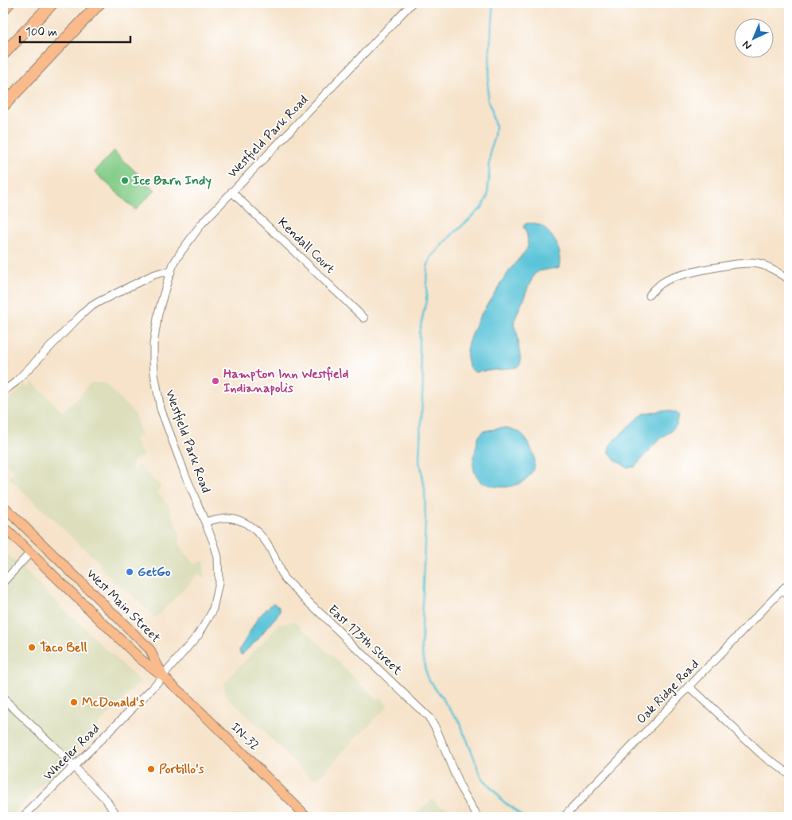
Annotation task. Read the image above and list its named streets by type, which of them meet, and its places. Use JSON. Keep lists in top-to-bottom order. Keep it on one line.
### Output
{"streets":{"main road":["West Main Street","IN-32"],"street":["Westfield Park Road","Kendall Court","East 175th Street","Oak Ridge Road","Wheeler Road"]},"crossings":[["Westfield Park Road","Kendall Court"],["Westfield Park Road","West Main Street"],["Westfield Park Road","East 175th Street"],["Westfield Park Road","IN-32"],["Westfield Park Road","Wheeler Road"],["West Main Street","IN-32"],["West Main Street","Wheeler Road"],["IN-32","Wheeler Road"]],"places":["Ice Barn Indy","Hampton Inn Westfield Indianapolis","GetGo","Taco Bell","McDonald's","Portillo's"],"scale_bar":"100 m","north":"bottom left"}
